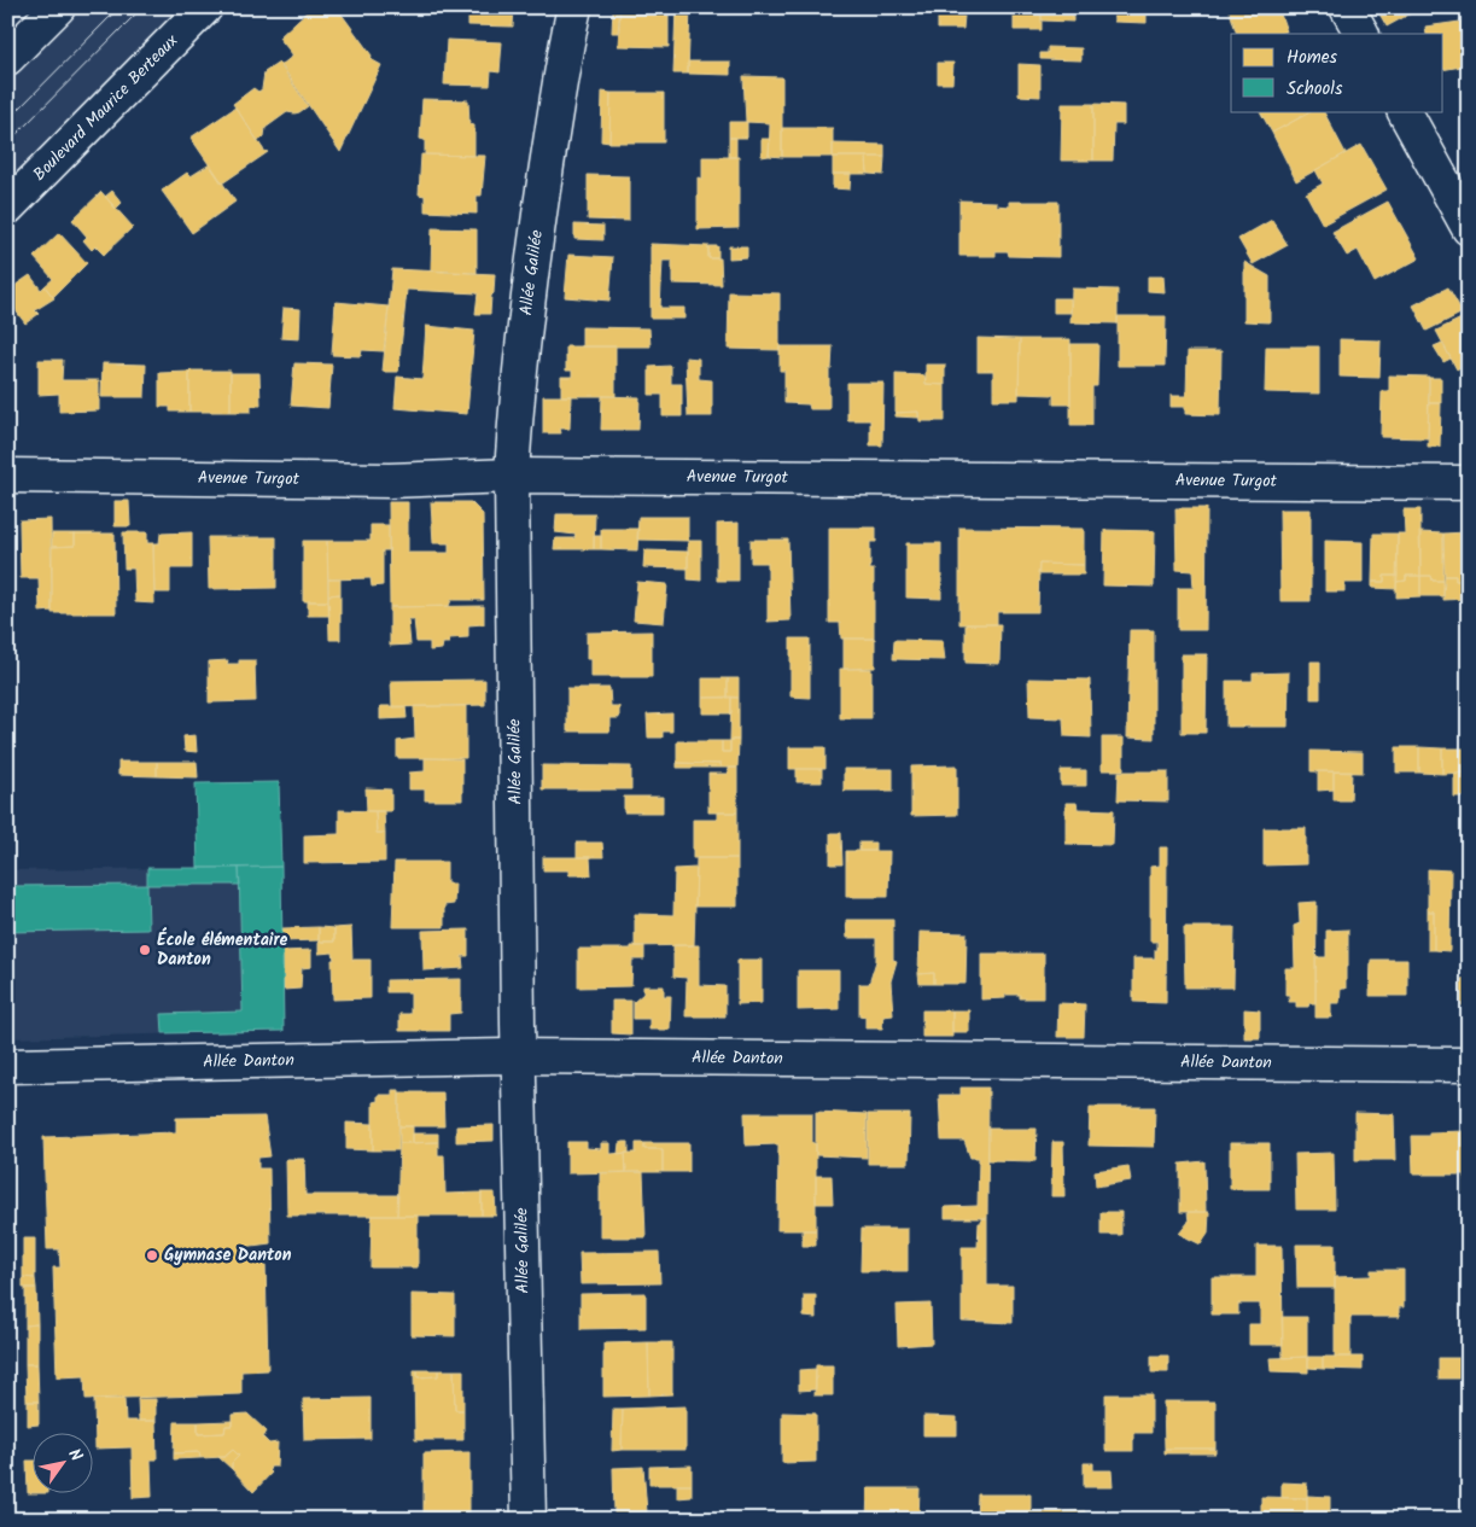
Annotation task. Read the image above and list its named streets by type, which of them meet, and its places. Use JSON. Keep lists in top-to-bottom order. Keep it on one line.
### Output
{"streets":{"street":["Boulevard Maurice Berteaux","Allée Galilée","Avenue Turgot","Allée Danton"]},"crossings":[["Allée Galilée","Avenue Turgot"],["Allée Galilée","Allée Danton"]],"places":["École élémentaire Danton","Gymnase Danton"],"legend":["Homes","Schools"],"north":"top right"}
